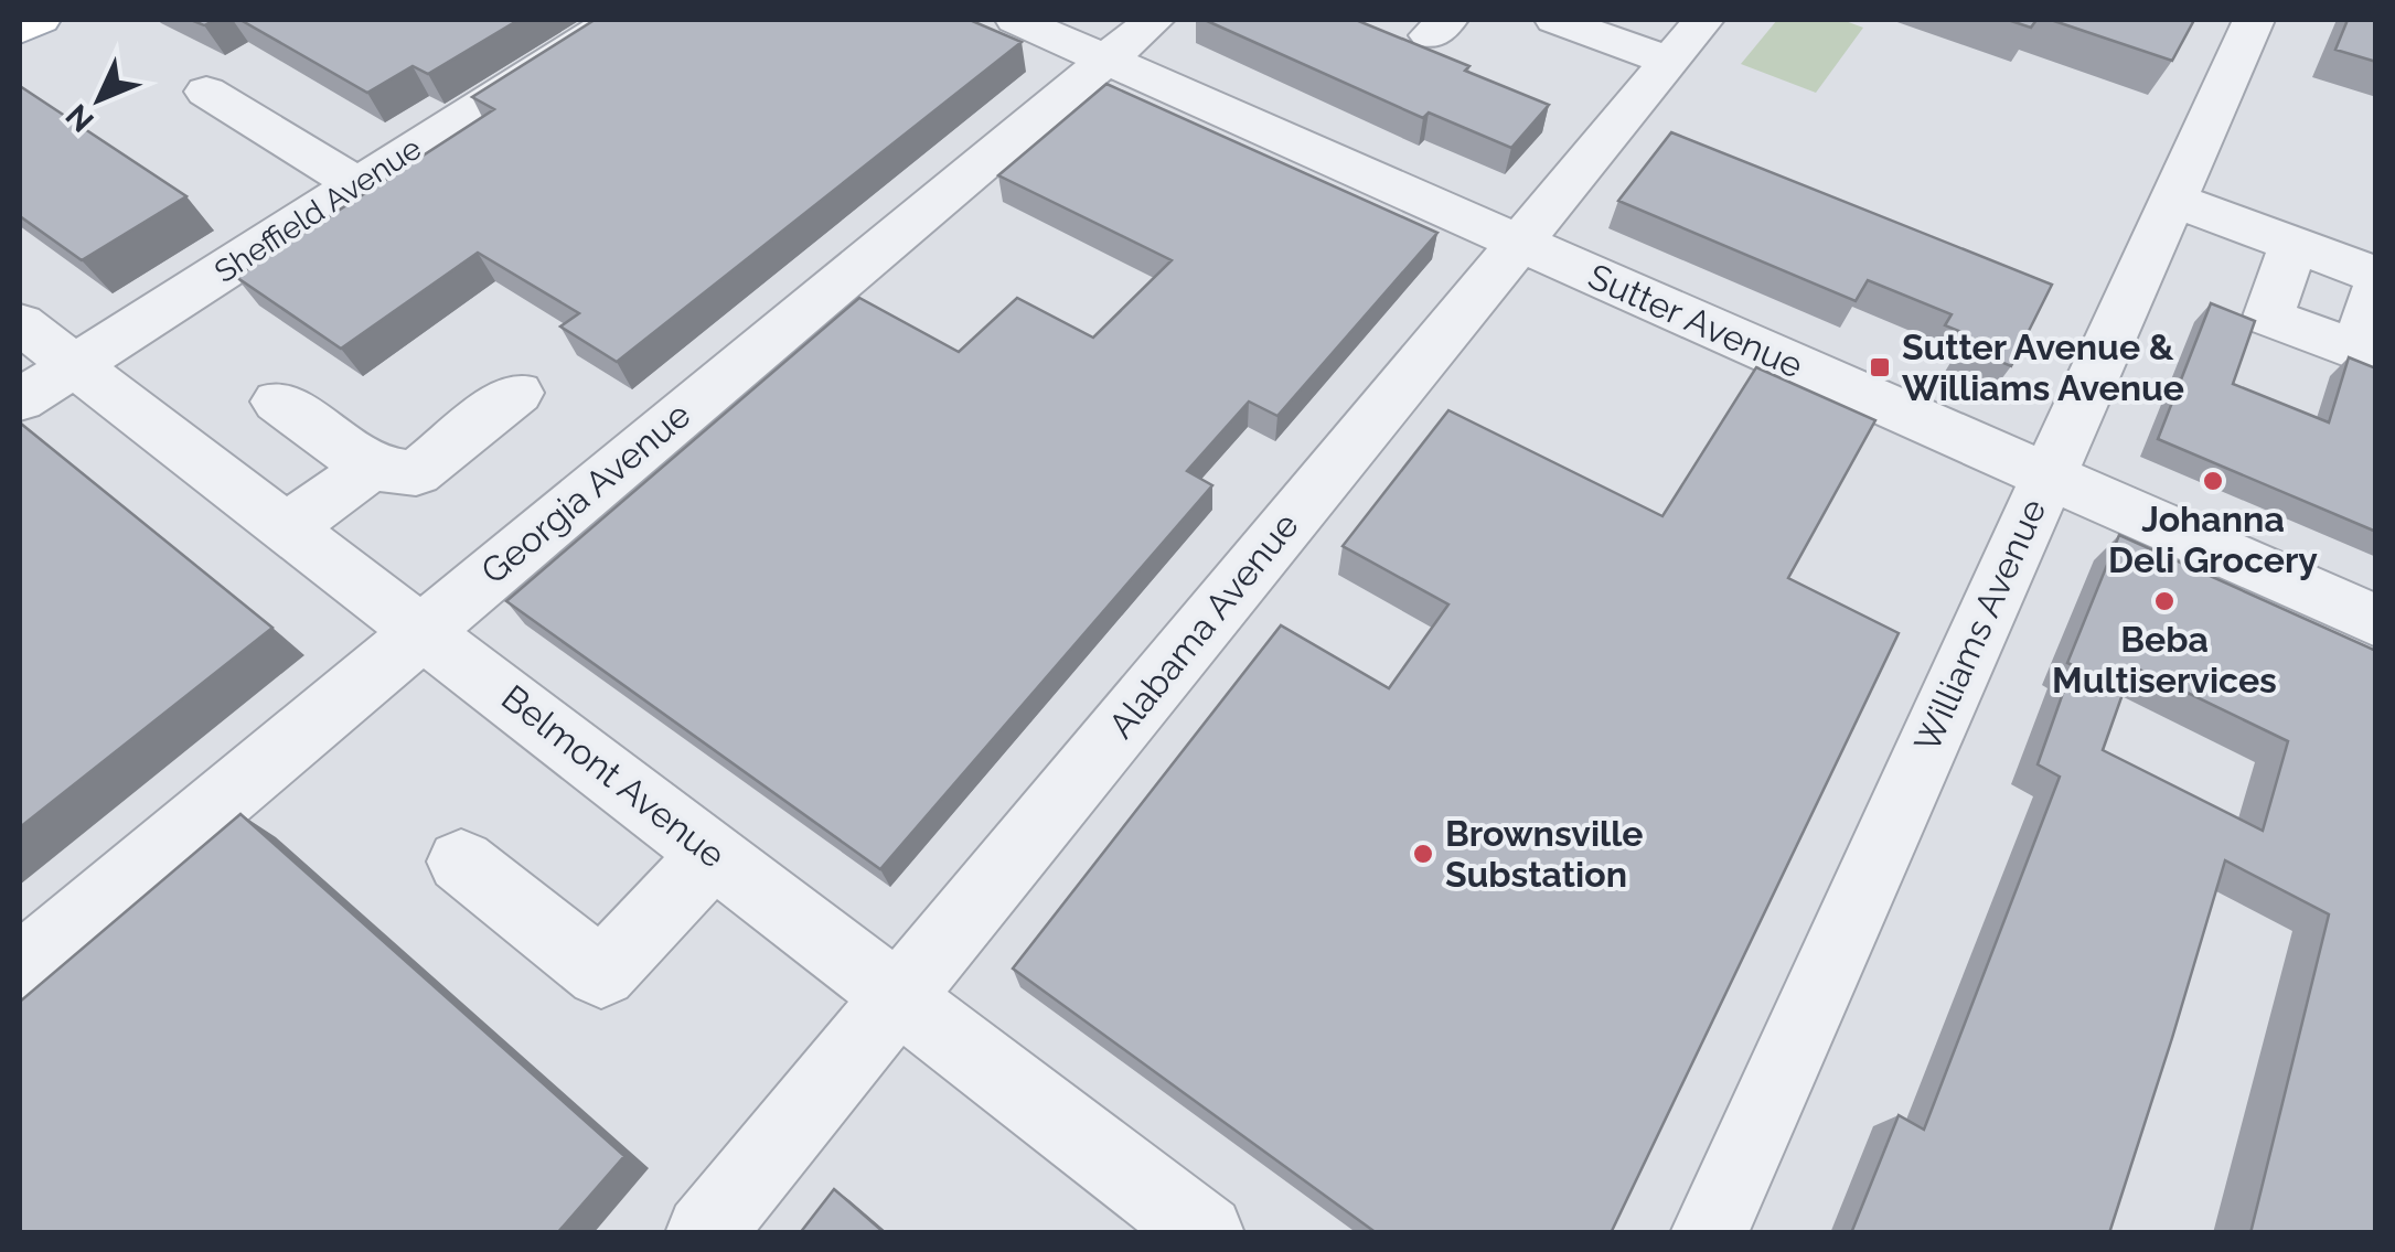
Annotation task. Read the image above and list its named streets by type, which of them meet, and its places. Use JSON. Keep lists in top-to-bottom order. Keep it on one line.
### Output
{"streets":{"street":["Sheffield Avenue","Sutter Avenue","Georgia Avenue","Alabama Avenue","Williams Avenue","Belmont Avenue"]},"crossings":[["Sheffield Avenue","Belmont Avenue"],["Sutter Avenue","Georgia Avenue"],["Sutter Avenue","Alabama Avenue"],["Sutter Avenue","Williams Avenue"],["Georgia Avenue","Belmont Avenue"],["Alabama Avenue","Belmont Avenue"]],"places":{"transit":["Sutter Avenue & Williams Avenue"],"other":["Johanna Deli Grocery","Beba Multiservices","Brownsville Substation"]},"north":"bottom left"}
